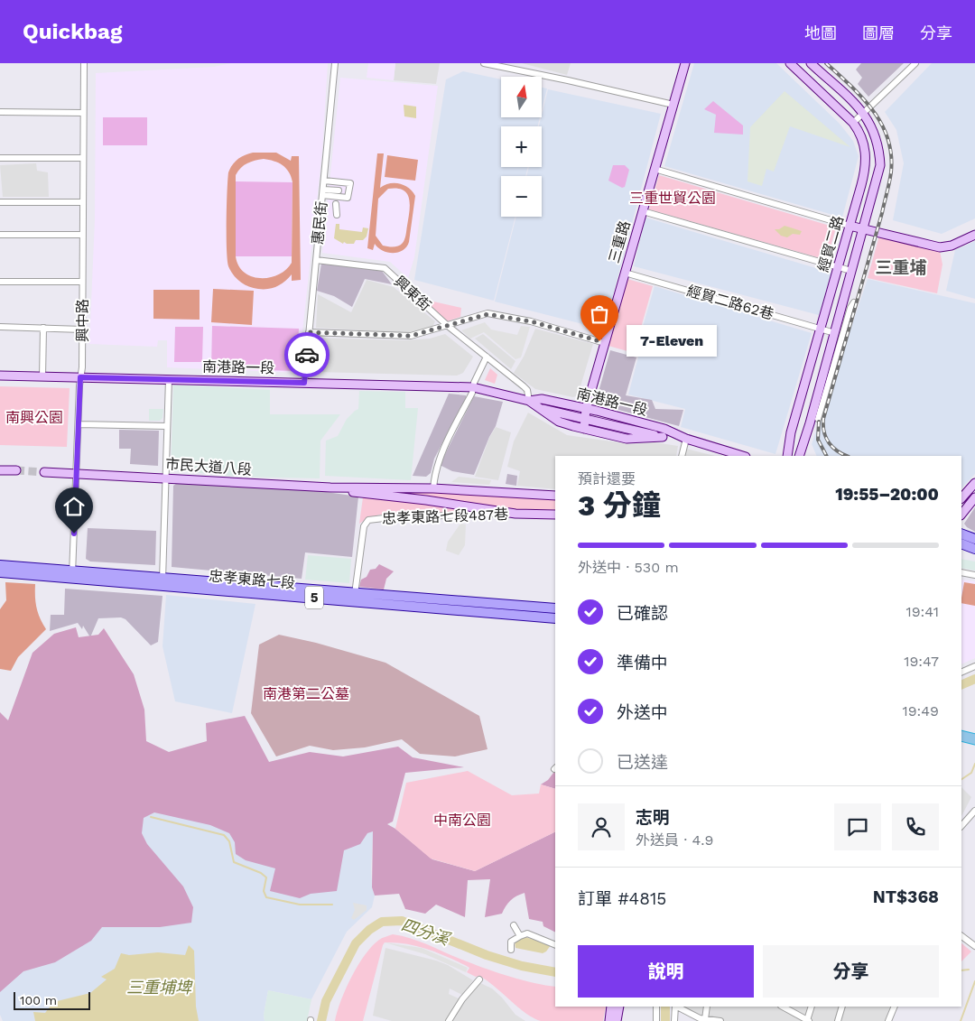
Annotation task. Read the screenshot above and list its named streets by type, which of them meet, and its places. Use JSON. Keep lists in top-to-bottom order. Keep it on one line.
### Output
{"streets":{"main road":["三重路","經貿二路","南港路一段","市民大道八段","忠孝東路七段","5"],"street":["惠民街","興東街","經貿二路62巷","興中路","忠孝東路七段487巷"]},"crossings":[["惠民街","興東街"],["惠民街","南港路一段"],["三重路","經貿二路62巷"],["三重路","南港路一段"],["經貿二路","經貿二路62巷"],["興東街","南港路一段"],["興中路","南港路一段"],["興中路","市民大道八段"],["興中路","忠孝東路七段"],["市民大道八段","忠孝東路七段487巷"],["忠孝東路七段487巷","忠孝東路七段"]],"districts":["三重埔"],"water":["四分溪","三重埔埤"],"parks":["三重世貿公園","南興公園","南港第二公墓","中南公園"],"places":["7-Eleven"],"scale_bar":"100 m","north":"top","page":{"header":"Quickbag","nav":["地圖","圖層","分享"],"map_buttons":["+","−"],"bubble":"7-Eleven","heading":["3 分鐘","預計還要","19:55–20:00"],"panel":["志明","外送員 · 4.9","訂單 #4815","NT$368"],"bar":"外送中 · 530 m","list":[["已確認","19:41"],["準備中","19:47"],["外送中","19:49"],"已送達"],"buttons":["說明","分享"],"scale":"100 m"}}
